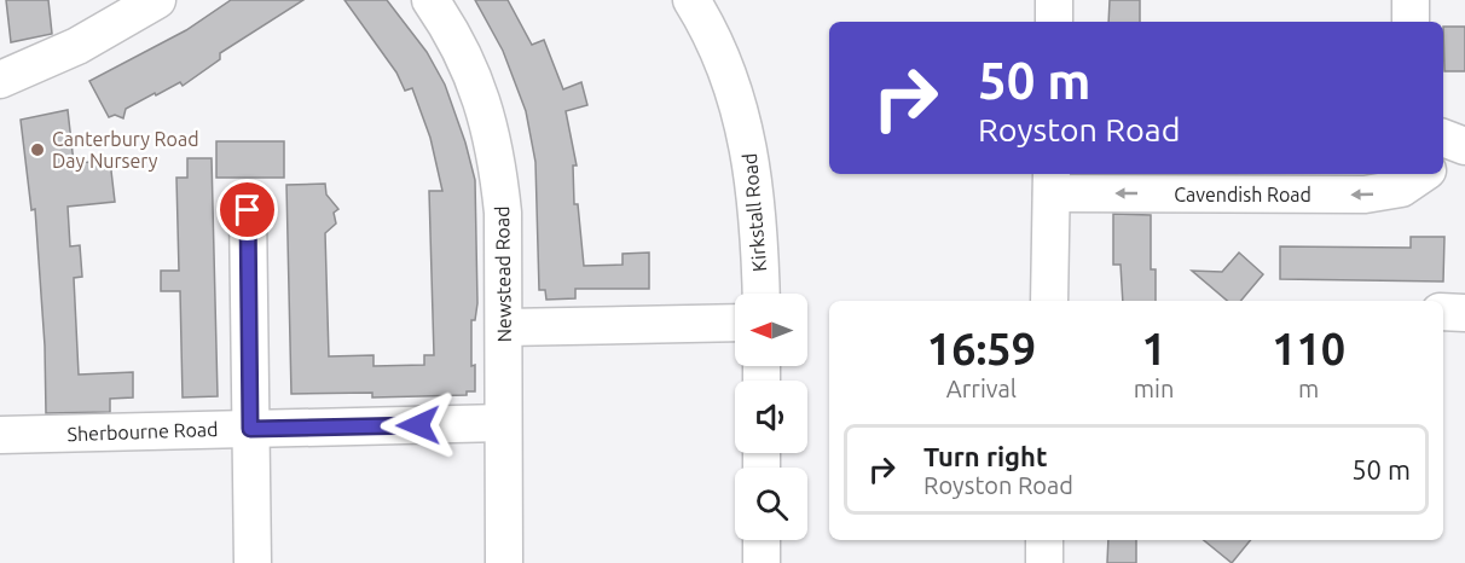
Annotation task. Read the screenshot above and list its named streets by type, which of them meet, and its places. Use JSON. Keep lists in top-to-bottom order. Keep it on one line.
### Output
{"streets":{"street":["Cavendish Road","Kirkstall Road","Newstead Road","Sherbourne Road"]},"crossings":[["Newstead Road","Sherbourne Road"]],"one_way":["Cavendish Road"],"places":["Canterbury Road Day Nursery"],"north":"left","page":{"turn":["50 m","Royston Road"],"eta":["16:59","Arrival","1","min","110","m"],"list":[{"name":"Turn right","note":"Royston Road","value":"50 m"}]}}
